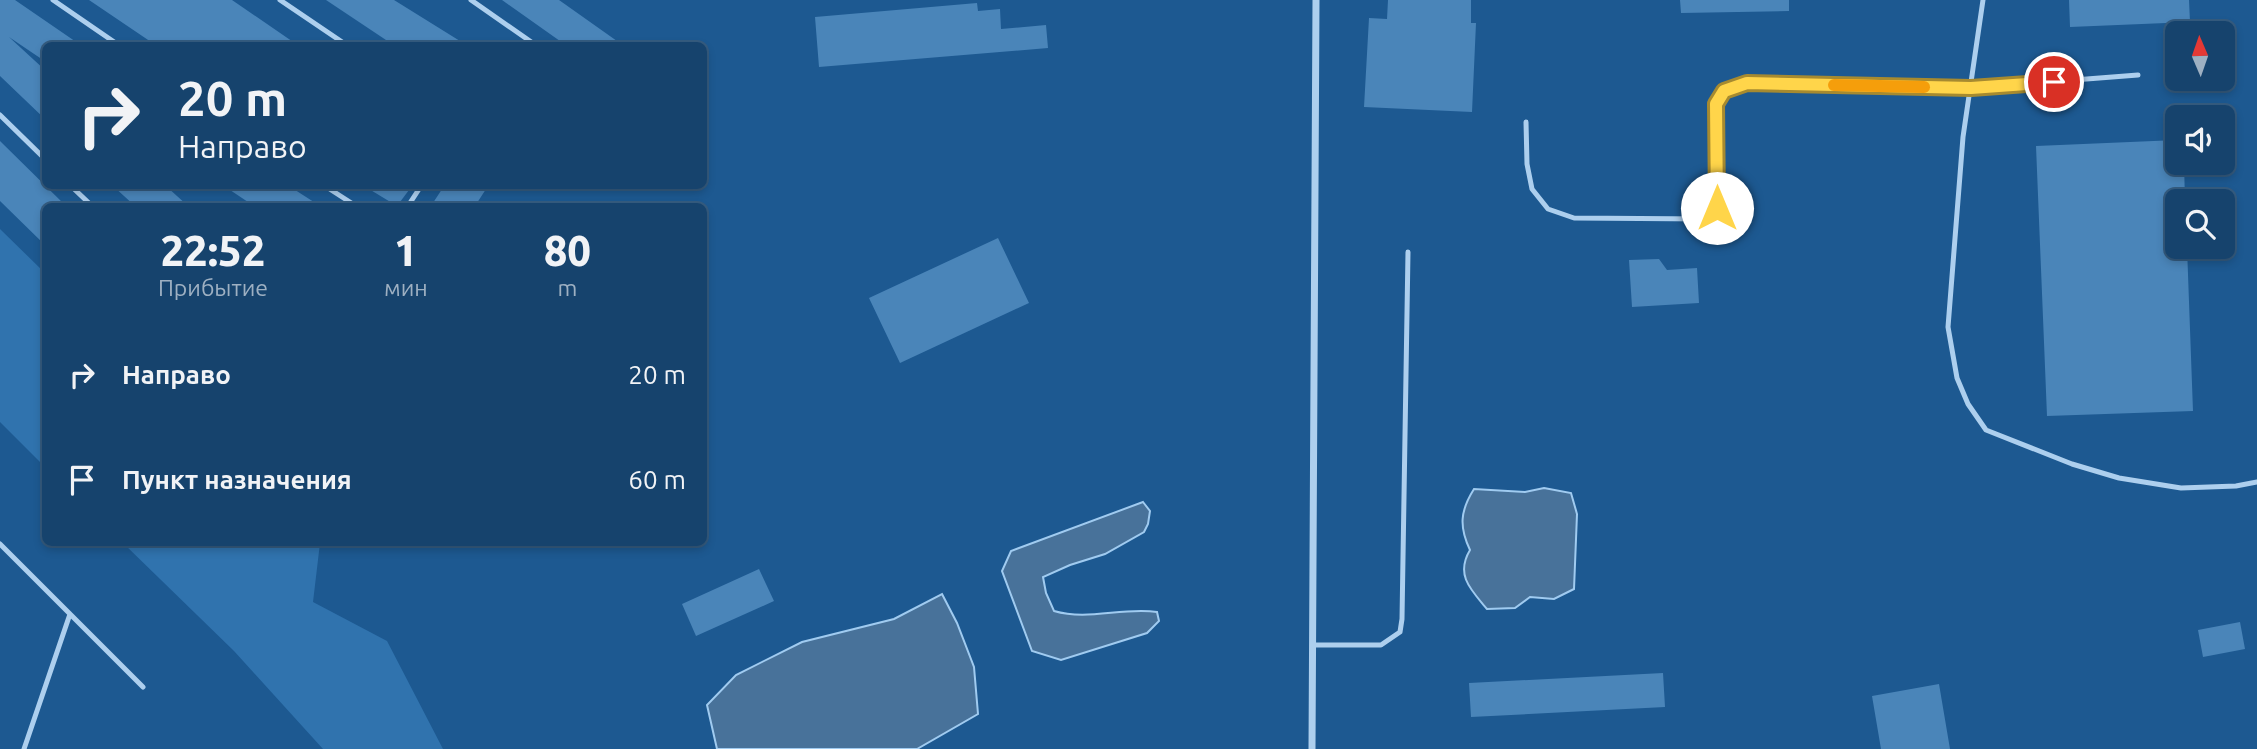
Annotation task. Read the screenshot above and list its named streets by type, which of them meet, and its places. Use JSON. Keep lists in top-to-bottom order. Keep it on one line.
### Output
{"north":"top","page":{"turn":["20 m","Направо"],"eta":["22:52","Прибытие","1","мин","80","m"],"list":[{"name":"Направо","value":"20 m"},{"name":"Пункт назначения","value":"60 m"}]}}
